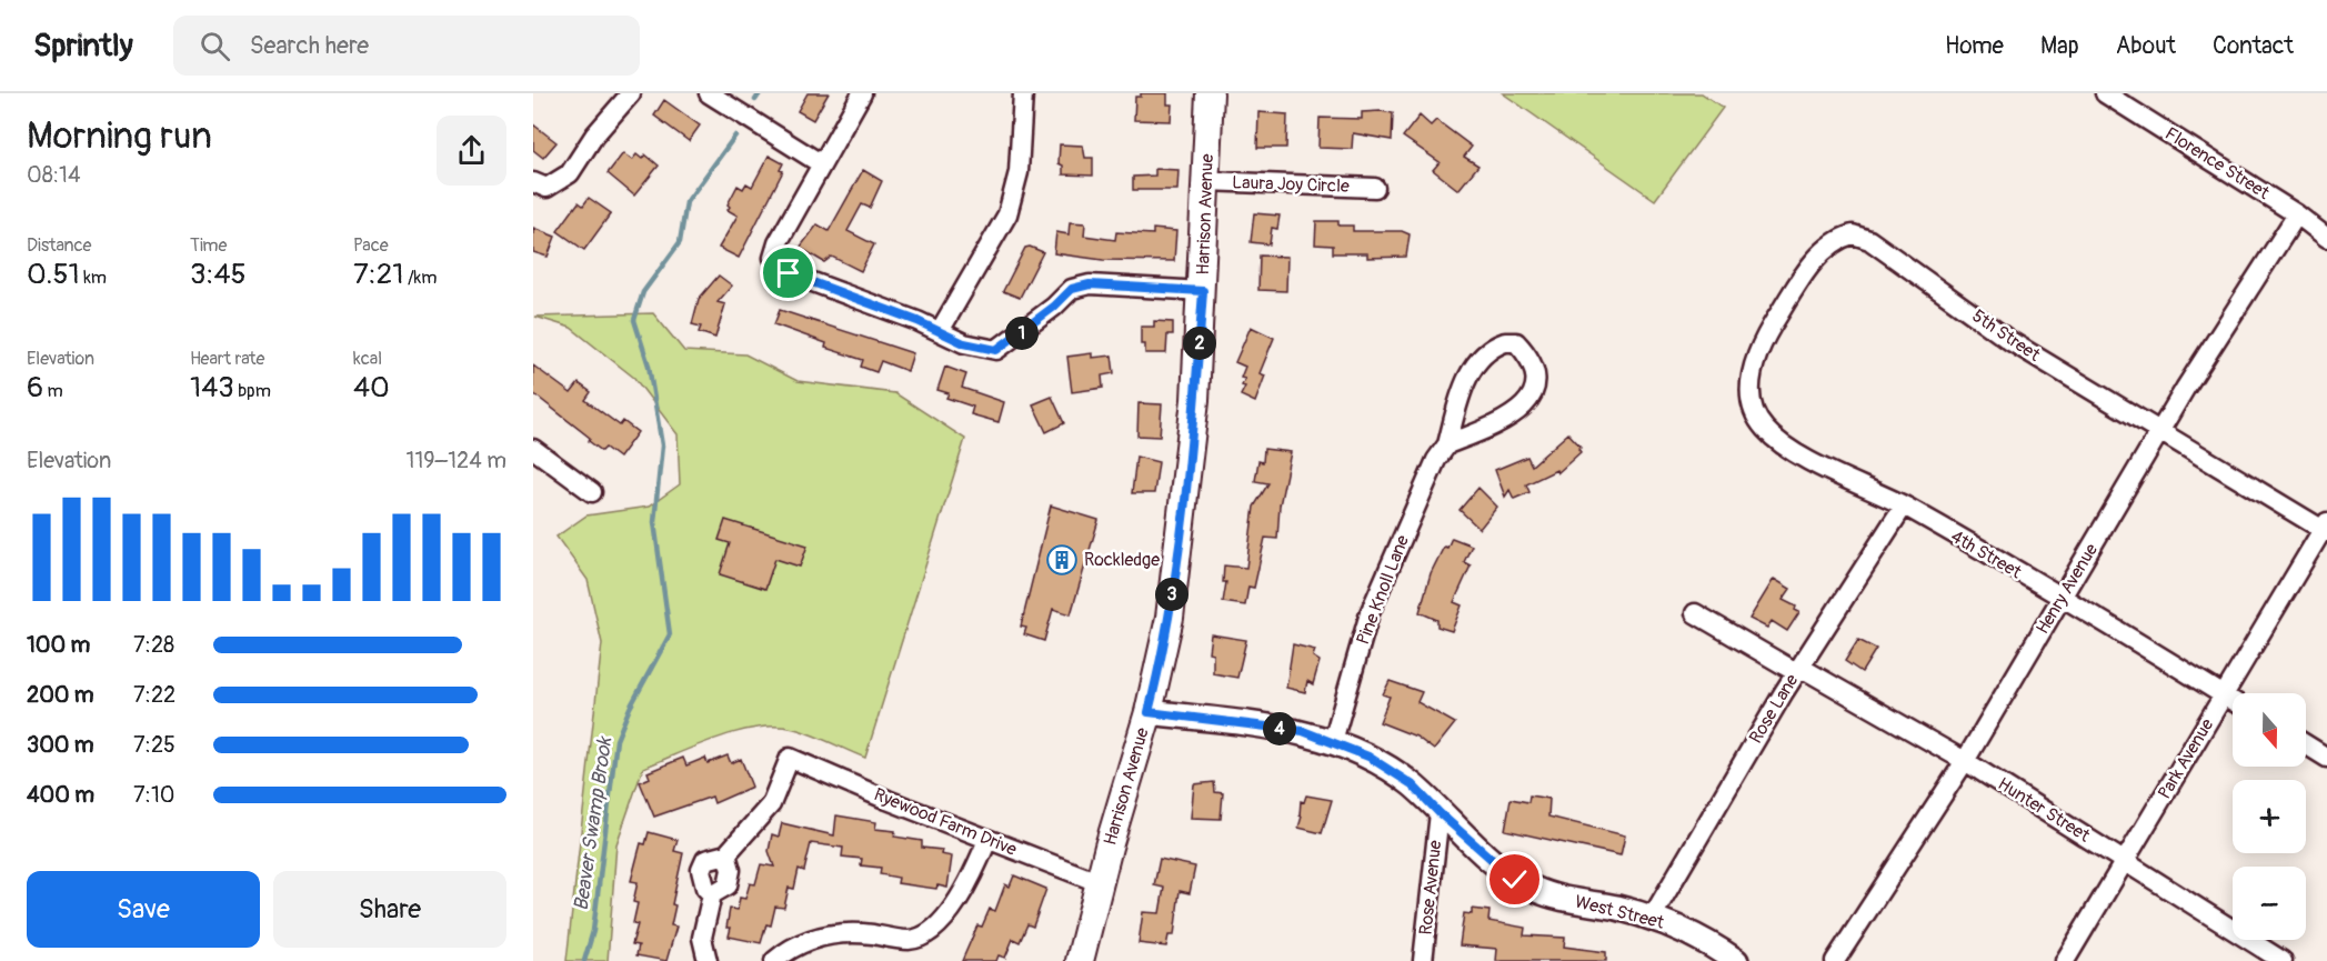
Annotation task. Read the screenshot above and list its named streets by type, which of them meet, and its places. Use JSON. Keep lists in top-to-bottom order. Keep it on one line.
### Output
{"streets":{"main road":["Harrison Avenue"],"street":["Florence Street","Laura Joy Circle","5th Street","4th Street","Henry Avenue","Pine Knoll Lane","Rose Lane","Park Avenue","Hunter Street","Ryewood Farm Drive","Rose Avenue","West Street"]},"crossings":[["Florence Street","Henry Avenue"],["Laura Joy Circle","Harrison Avenue"],["Harrison Avenue","Ryewood Farm Drive"],["Harrison Avenue","West Street"],["5th Street","4th Street"],["5th Street","Henry Avenue"],["5th Street","Park Avenue"],["4th Street","Henry Avenue"],["4th Street","Rose Lane"],["4th Street","Park Avenue"],["Henry Avenue","Hunter Street"],["Pine Knoll Lane","West Street"],["Rose Lane","Hunter Street"],["Rose Lane","West Street"],["Park Avenue","Hunter Street"],["Rose Avenue","West Street"]],"water":["Beaver Swamp Brook"],"places":{"building":["Rockledge"]},"north":"bottom","page":{"header":"Sprintly","search":"Search here","nav":["Home","Map","About","Contact"],"heading":["Morning run","08:14"],"stats":[["Distance","0.51 km"],["Time","3:45"],["Pace","7:21 /km"],["Elevation","6 m"],["Heart rate","143 bpm"],["kcal","40"]],"pins":["1","2","3","4"],"chart":["Elevation","119–124 m"],"list":[{"name":"100 m","note":"7:28"},{"name":"200 m","note":"7:22"},{"name":"300 m","note":"7:25"},{"name":"400 m","note":"7:10"}],"map_buttons":["+","−"],"buttons":["Save","Share"]}}
